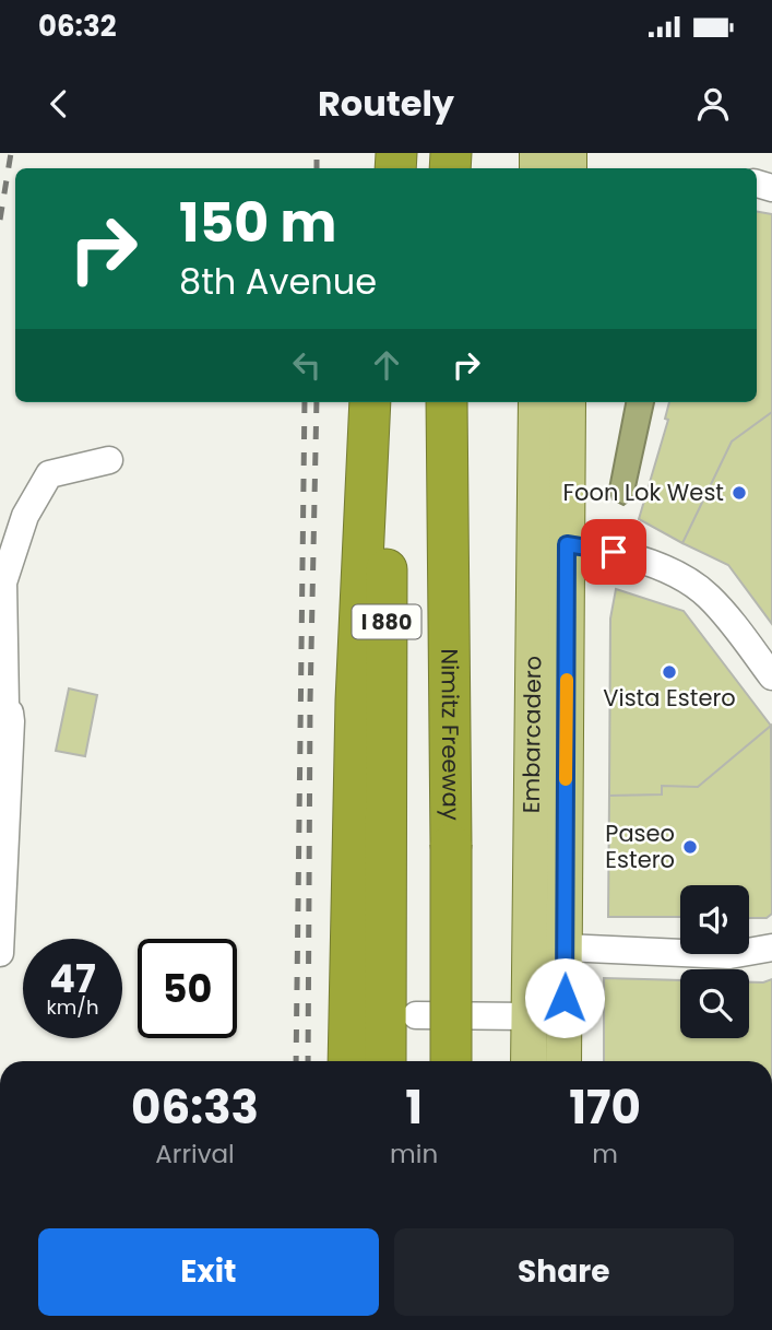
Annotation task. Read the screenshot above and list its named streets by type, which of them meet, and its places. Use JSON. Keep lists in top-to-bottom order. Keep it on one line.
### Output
{"streets":{"highway":["I 880","Nimitz Freeway"],"main road":["Embarcadero"]},"places":["Foon Lok West","Vista Estero","Paseo Estero"],"page":{"status":"06:32","header":"Routely","turn":["150 m","8th Avenue"],"speed":"47 km/h","limit":"50","eta":["06:33","Arrival","1","min","170","m"],"buttons":["Exit","Share"]}}
